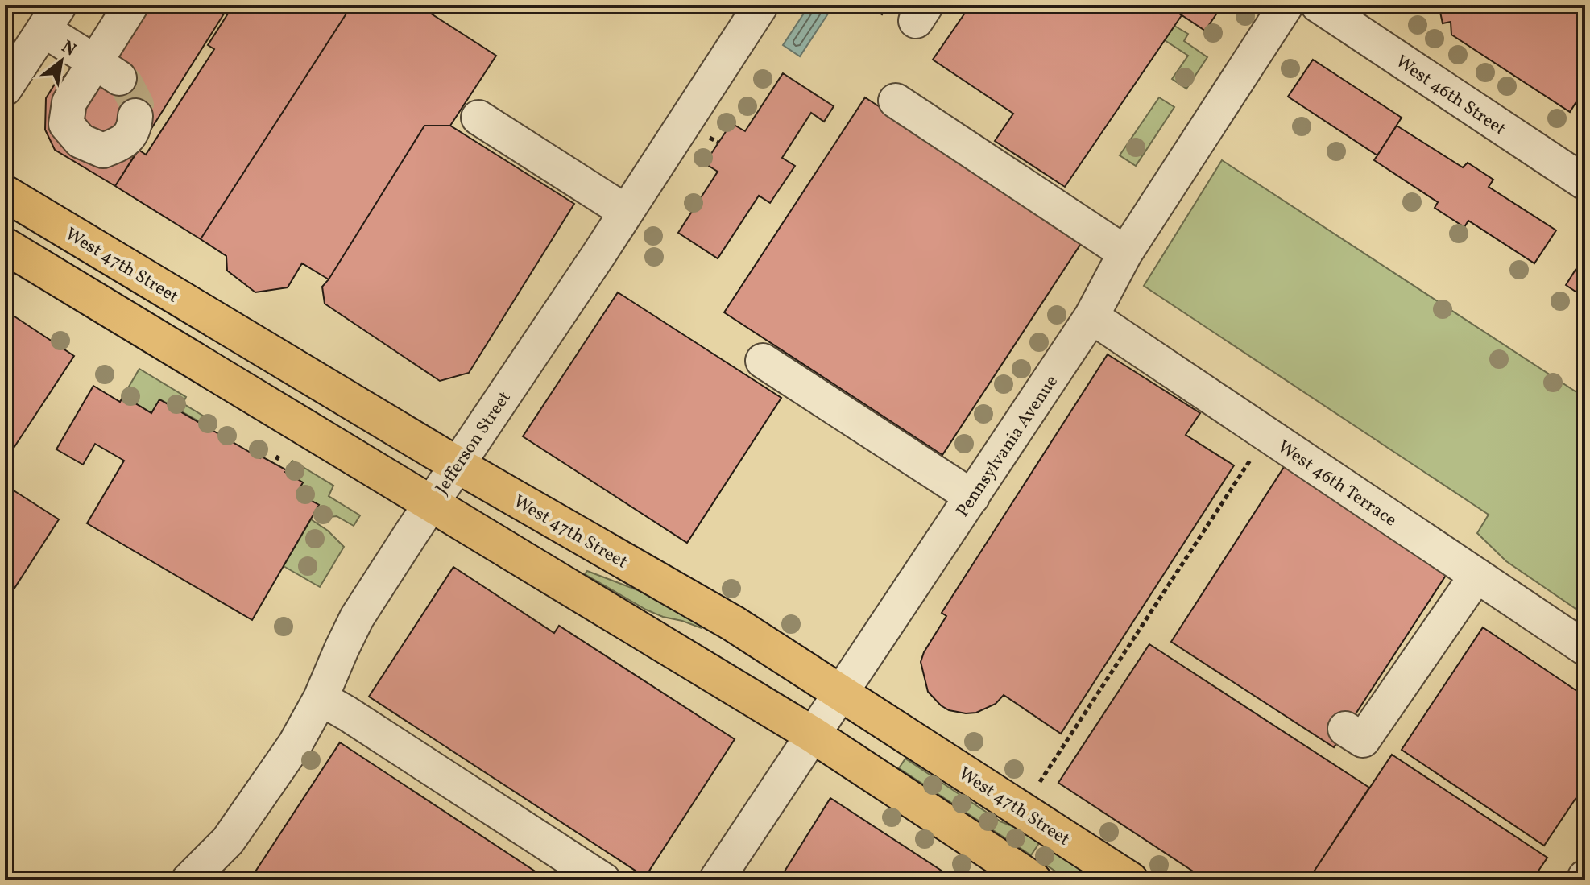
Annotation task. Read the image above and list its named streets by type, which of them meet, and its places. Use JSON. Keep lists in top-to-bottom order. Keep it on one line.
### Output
{"streets":{"main road":["West 47th Street"],"street":["West 46th Street","Jefferson Street","Pennsylvania Avenue","West 46th Terrace"]},"crossings":[["West 47th Street","Jefferson Street"],["West 47th Street","Pennsylvania Avenue"],["Pennsylvania Avenue","West 46th Terrace"]],"north":"top right"}
